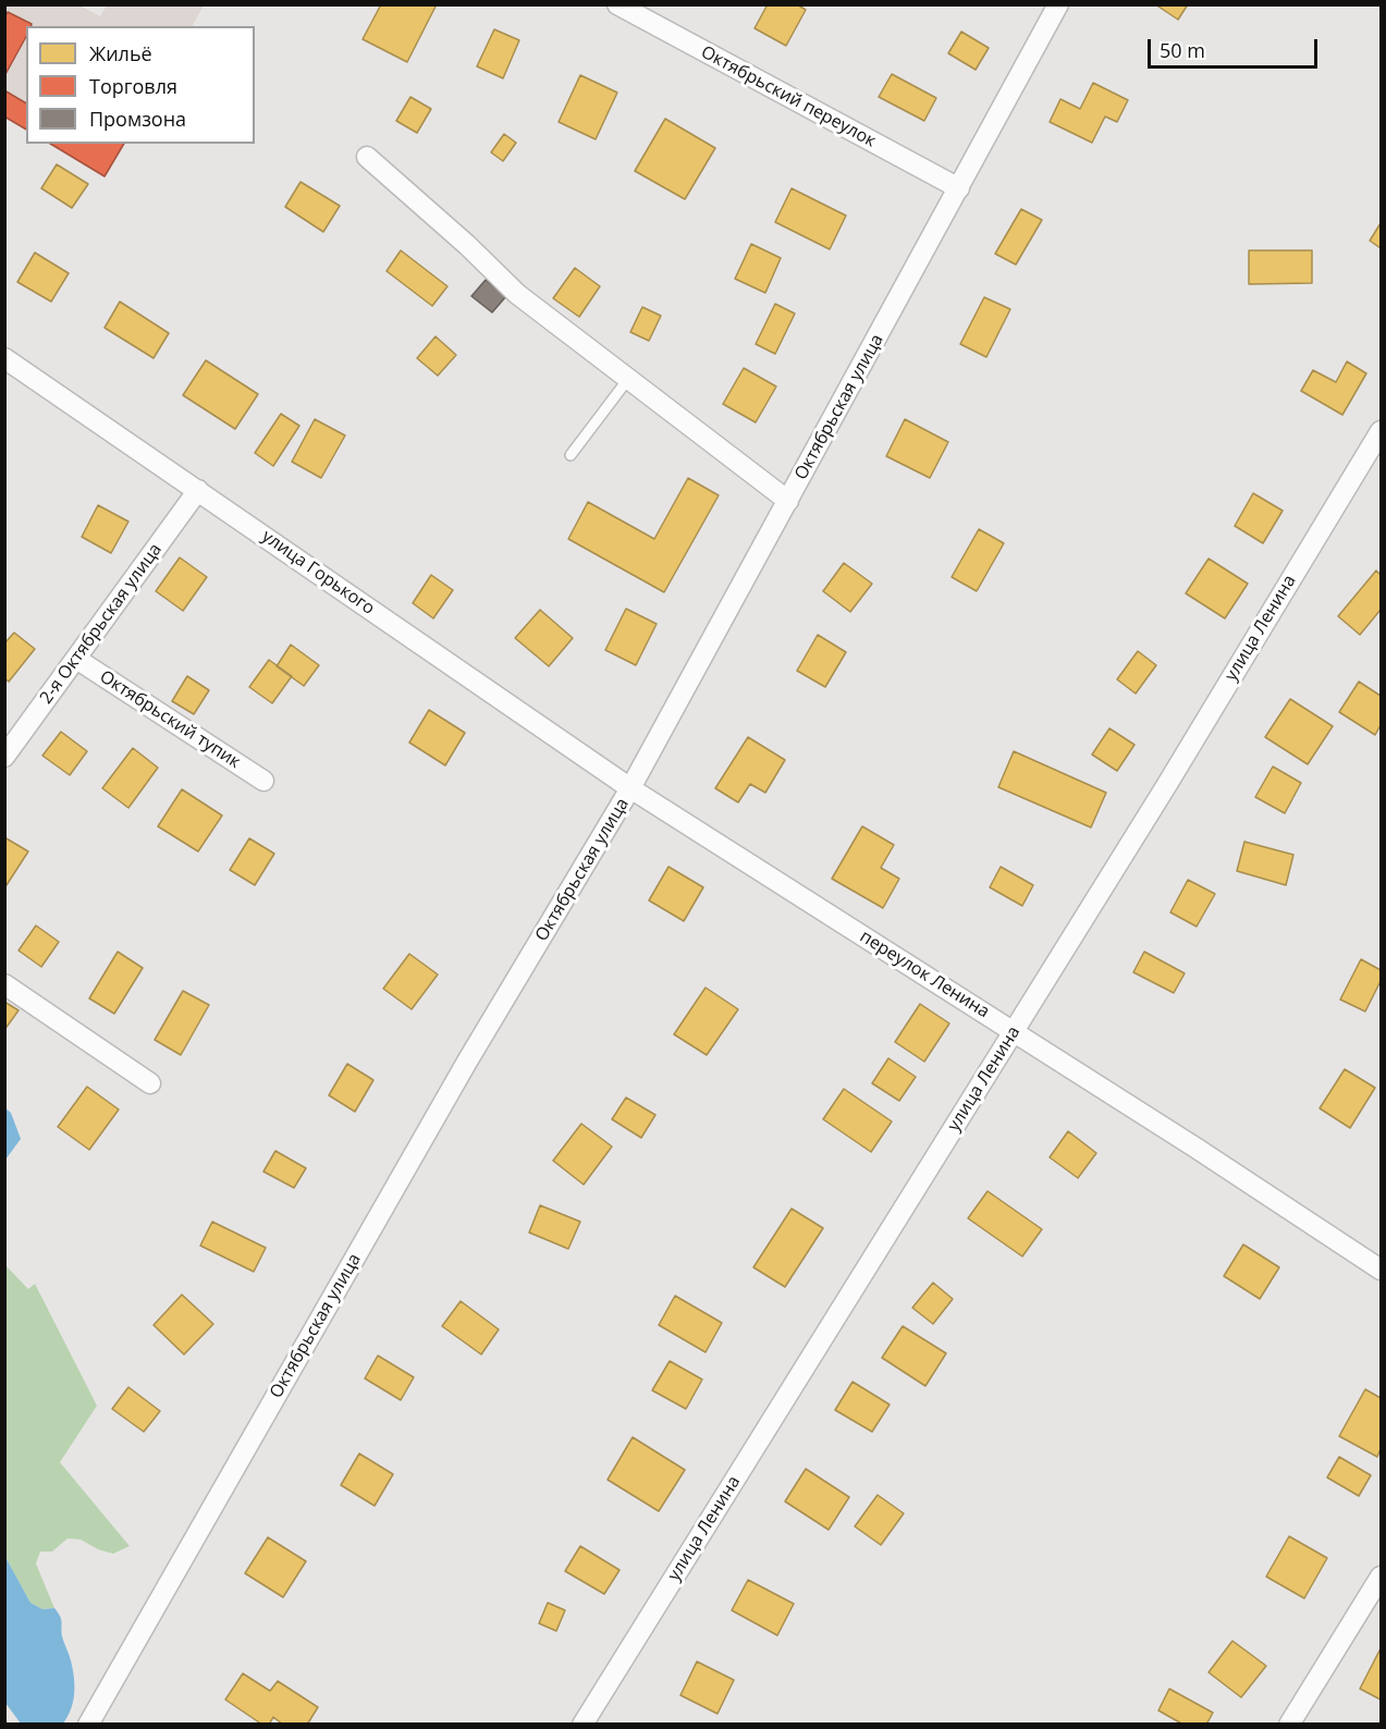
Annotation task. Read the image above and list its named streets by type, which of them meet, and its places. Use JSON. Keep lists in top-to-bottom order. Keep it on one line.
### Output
{"streets":{"street":["Октябрьский переулок","Октябрьская улица","улица Горького","2-я Октябрьская улица","улица Ленина","Октябрьский тупик","переулок Ленина"]},"crossings":[["Октябрьский переулок","Октябрьская улица"],["Октябрьская улица","улица Горького"],["Октябрьская улица","переулок Ленина"],["улица Горького","2-я Октябрьская улица"],["улица Горького","переулок Ленина"],["2-я Октябрьская улица","Октябрьский тупик"],["улица Ленина","переулок Ленина"]],"legend":["Жильё","Торговля","Промзона"],"scale_bar":"50 m"}
